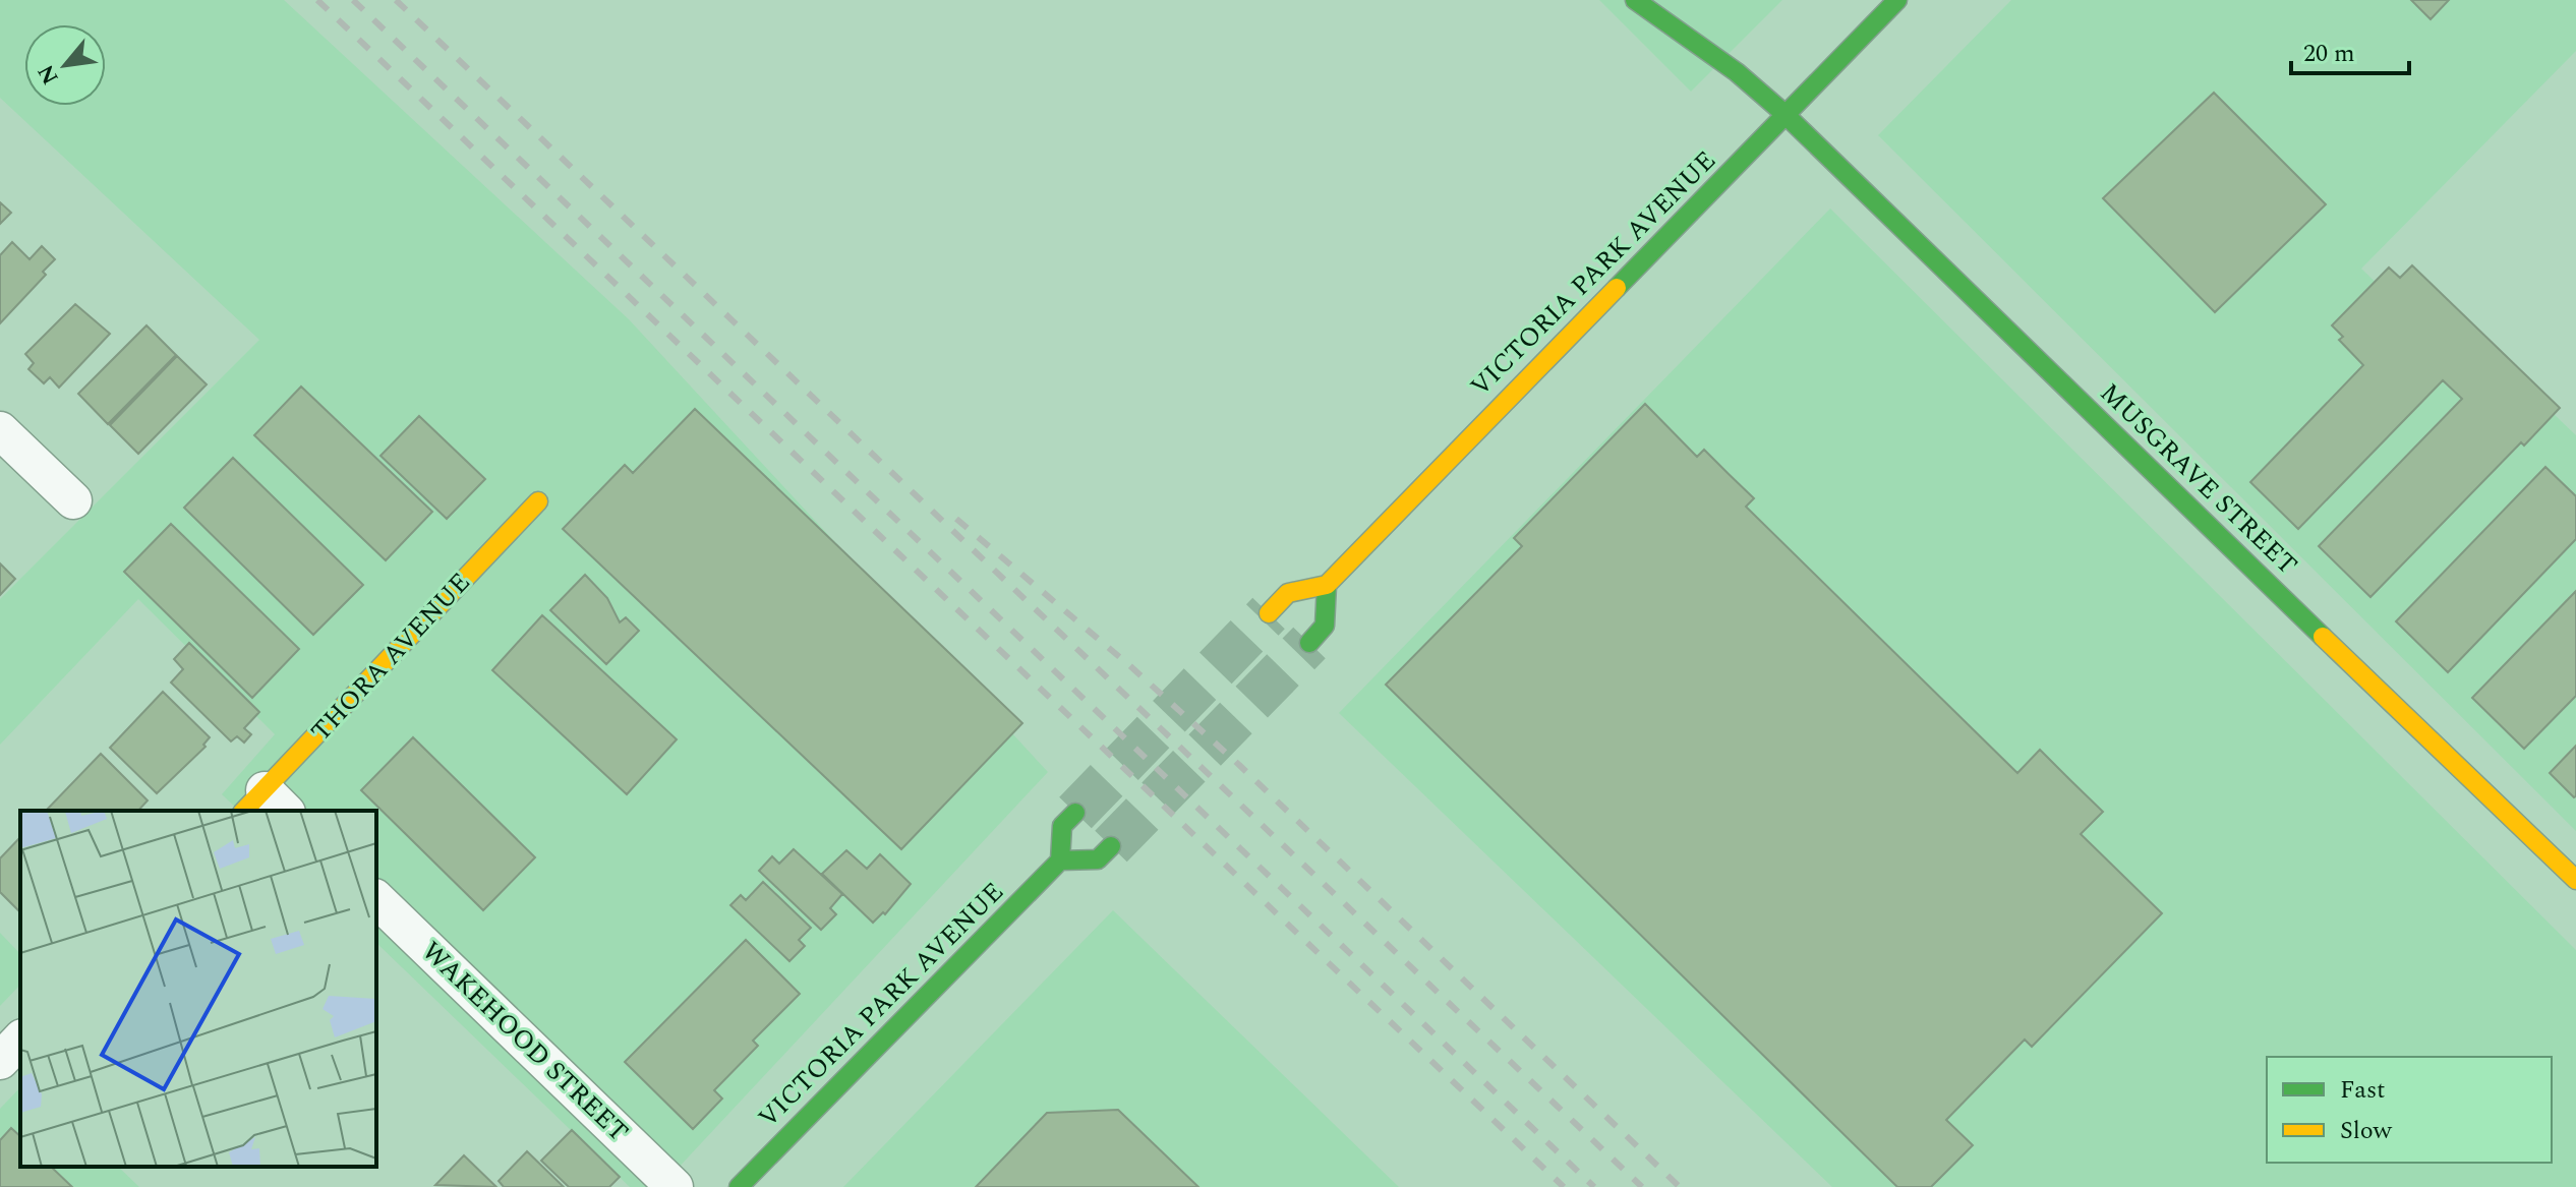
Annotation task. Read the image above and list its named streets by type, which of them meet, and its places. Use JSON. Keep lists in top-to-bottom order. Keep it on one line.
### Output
{"streets":{"street":["VICTORIA PARK AVENUE","MUSGRAVE STREET","THORA AVENUE","WAKEHOOD STREET"]},"crossings":[["VICTORIA PARK AVENUE","MUSGRAVE STREET"]],"legend":["Fast","Slow"],"scale_bar":"20 m","north":"bottom left"}
